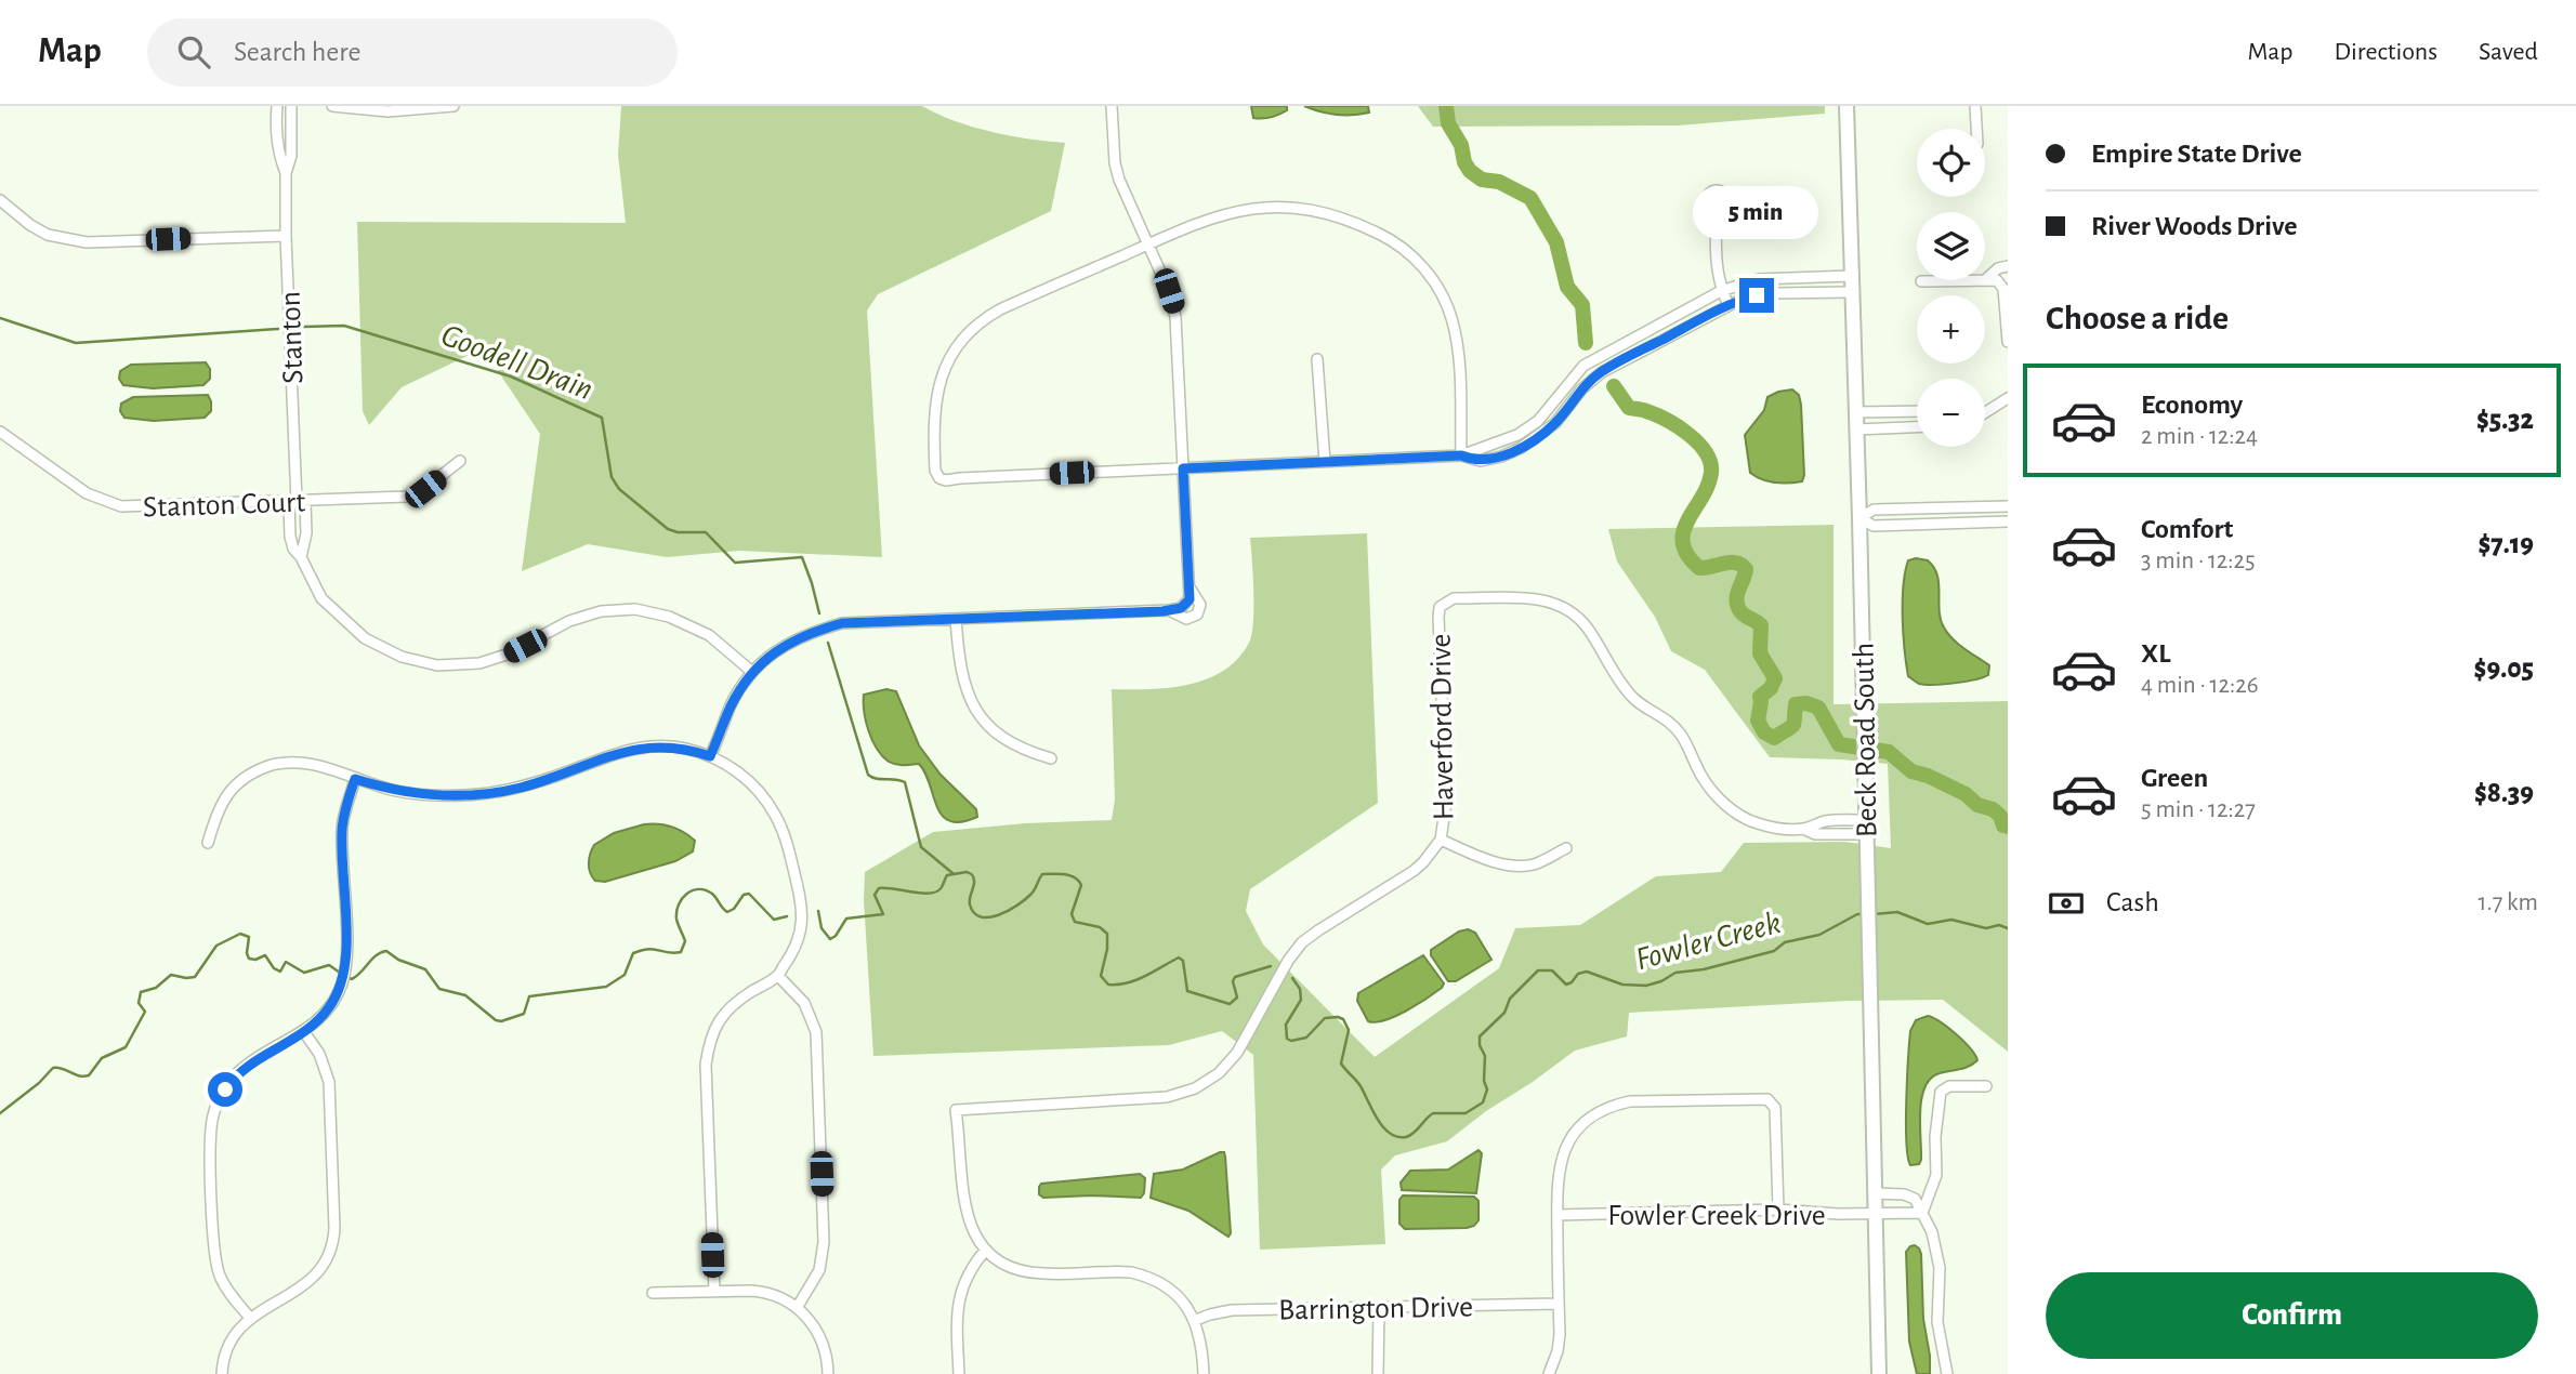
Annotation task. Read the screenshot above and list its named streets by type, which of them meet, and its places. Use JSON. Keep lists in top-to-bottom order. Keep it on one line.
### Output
{"streets":{"main road":["Beck Road South"],"street":["Stanton","Stanton Court","Haverford Drive","Fowler Creek Drive","Barrington Drive"]},"crossings":[["Stanton","Stanton Court"],["Haverford Drive","Beck Road South"],["Beck Road South","Fowler Creek Drive"]],"water":["Goodell Drain","Fowler Creek"],"page":{"header":"Map","search":"Search here","nav":["Map","Directions","Saved"],"banner":["Empire State Drive","River Woods Drive"],"map_buttons":["+","−"],"bubble":"5 min","heading":"Choose a ride","list":[{"name":"Economy","note":"2 min · 12:24","value":"$5.32"},{"name":"Comfort","note":"3 min · 12:25","value":"$7.19"},{"name":"XL","note":"4 min · 12:26","value":"$9.05"},{"name":"Green","note":"5 min · 12:27","value":"$8.39"}],"pay":["Cash","1.7 km"],"buttons":"Confirm"}}
